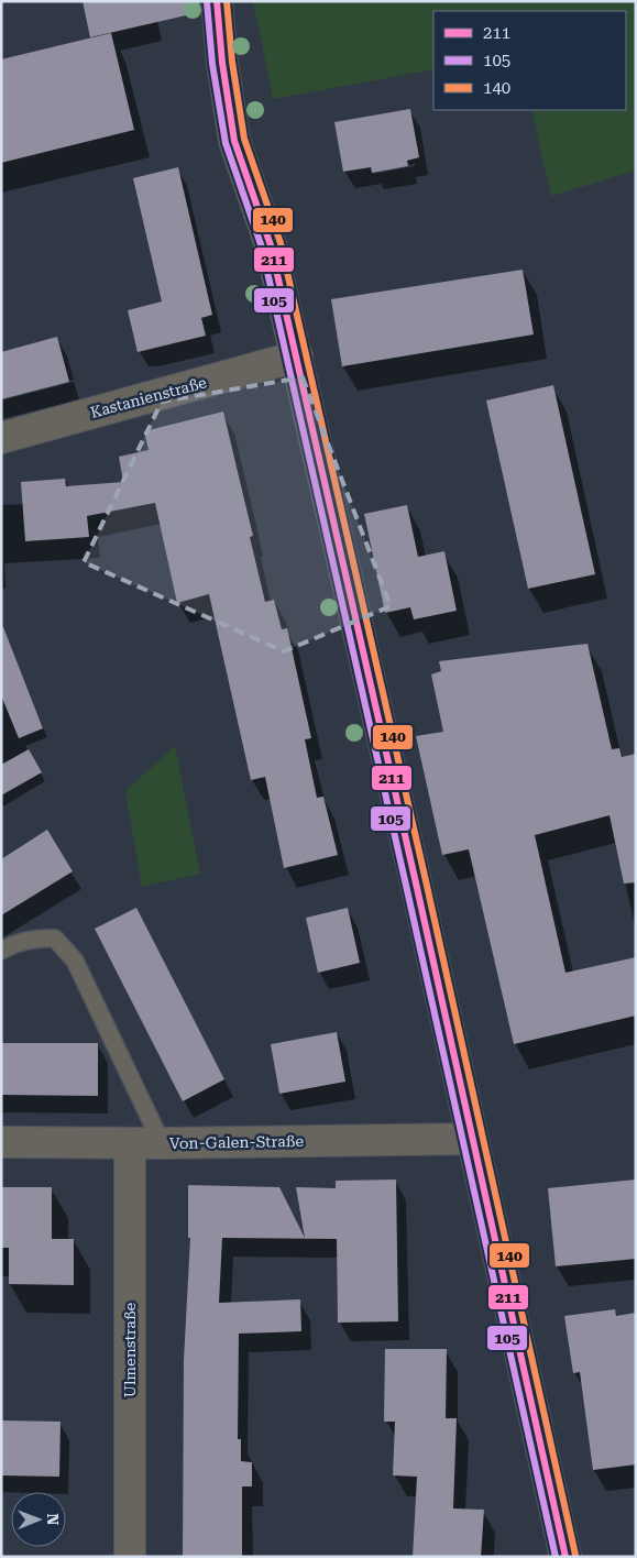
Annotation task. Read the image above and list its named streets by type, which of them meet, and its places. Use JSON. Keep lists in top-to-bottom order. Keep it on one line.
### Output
{"streets":{"street":["Kastanienstraße","Von-Galen-Straße","Ulmenstraße"]},"crossings":[["Von-Galen-Straße","Ulmenstraße"]],"lines":["transit line 211","transit line 140","transit line 105"],"legend":["211","105","140"],"north":"right"}
